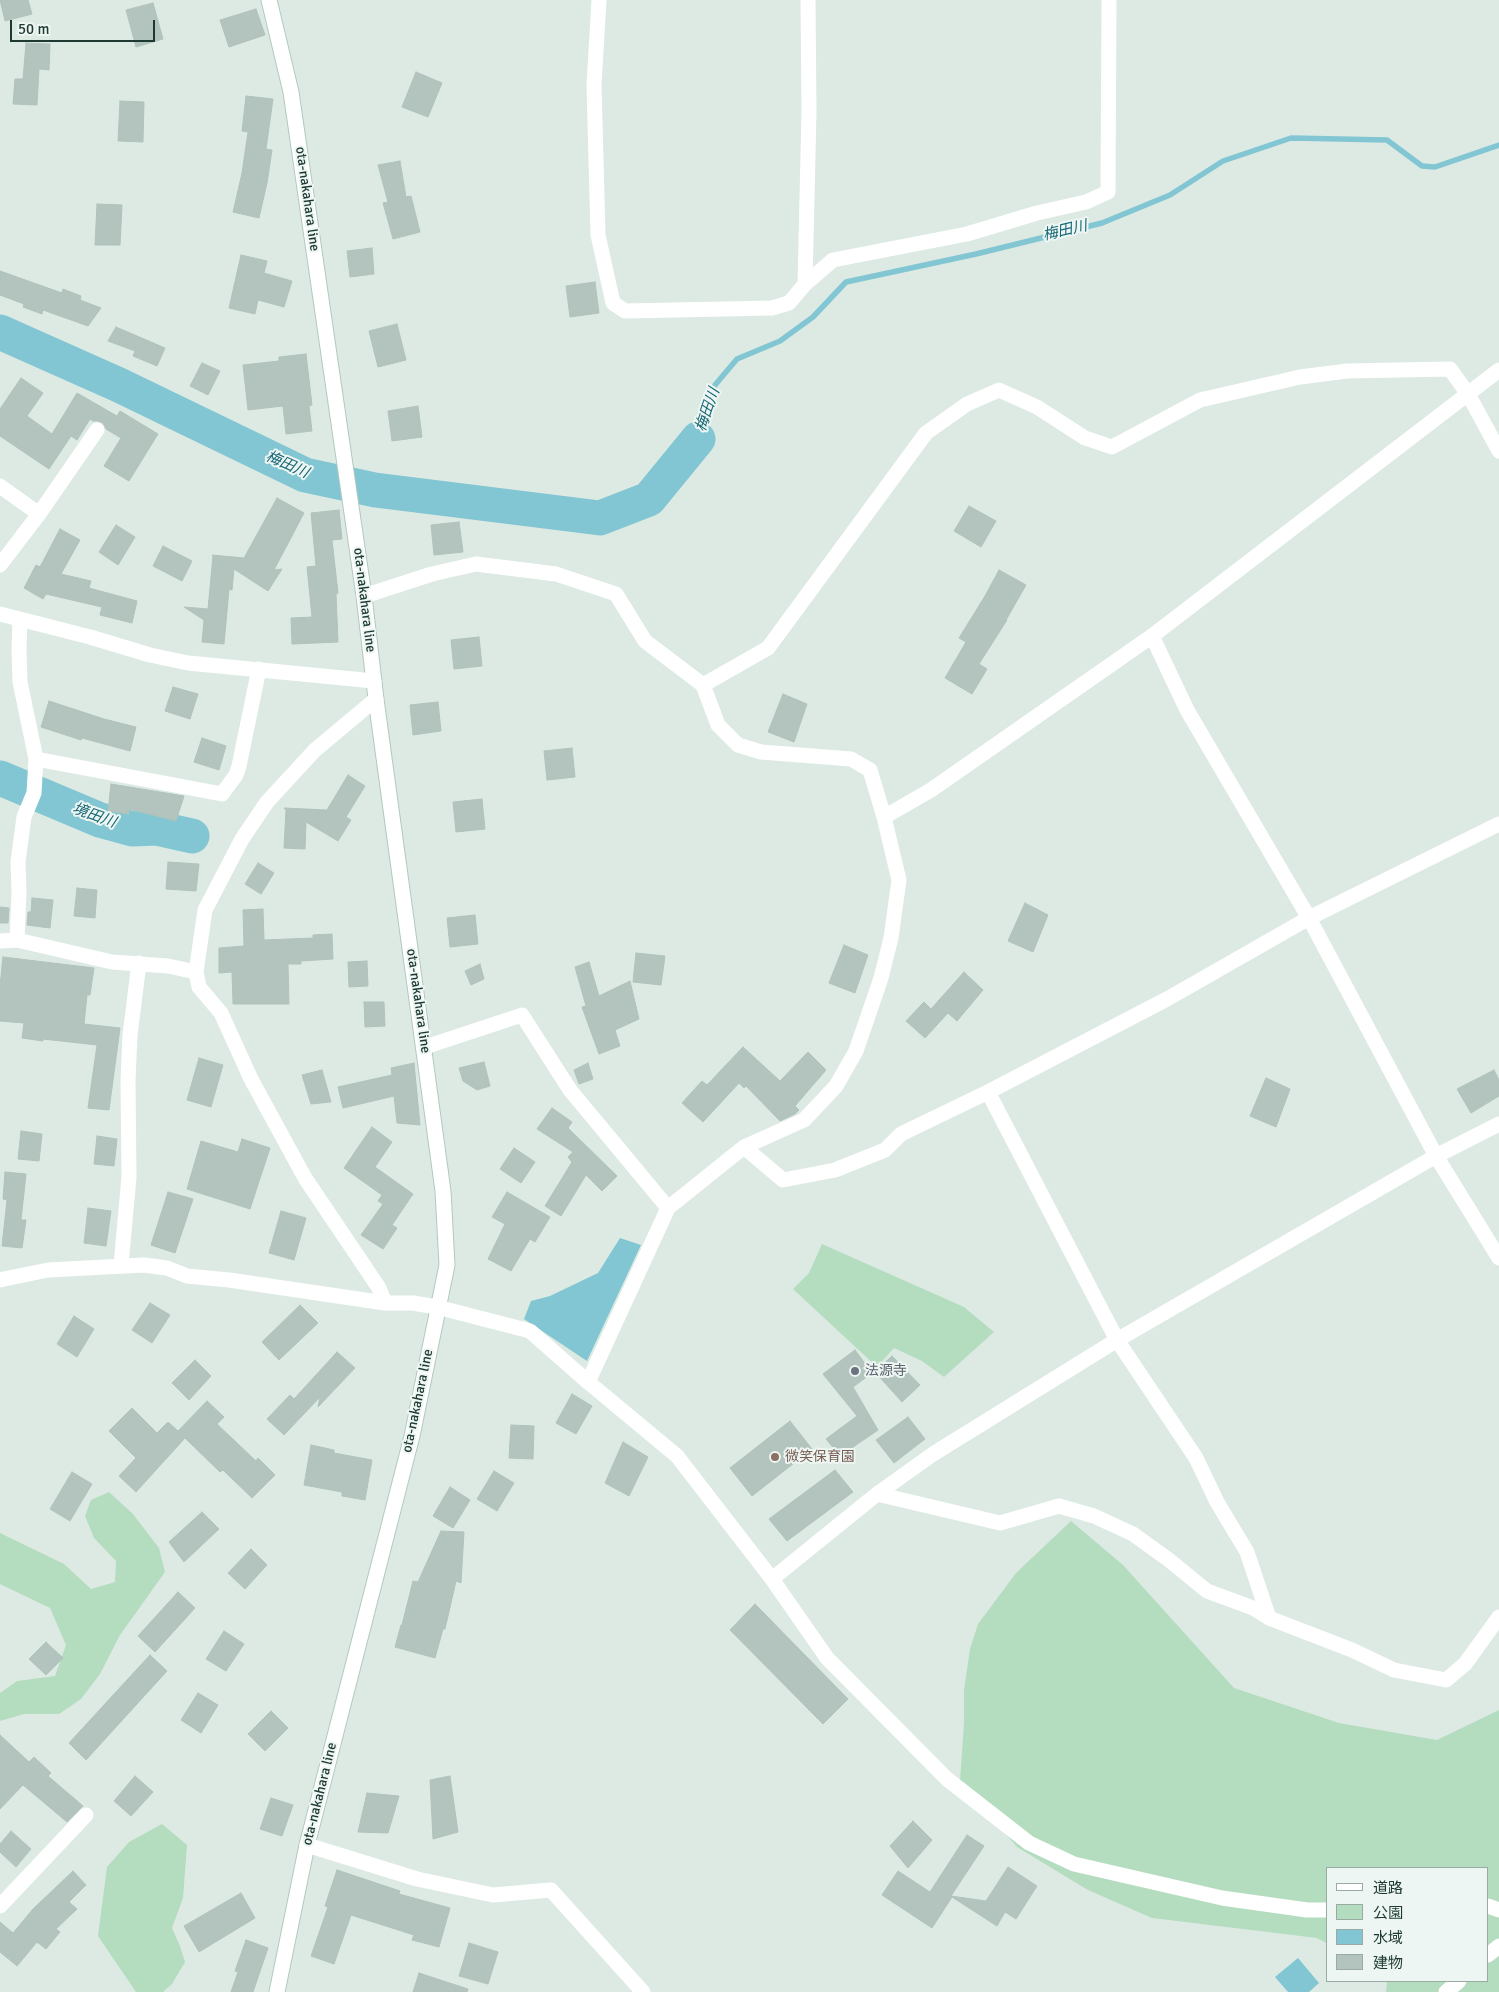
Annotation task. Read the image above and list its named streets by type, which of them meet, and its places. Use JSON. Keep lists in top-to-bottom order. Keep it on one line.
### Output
{"streets":{"street":["ota-nakahara line"]},"water":["梅田川","境田川"],"places":["法源寺","微笑保育園"],"legend":["道路","公園","水域","建物"],"scale_bar":"50 m"}
